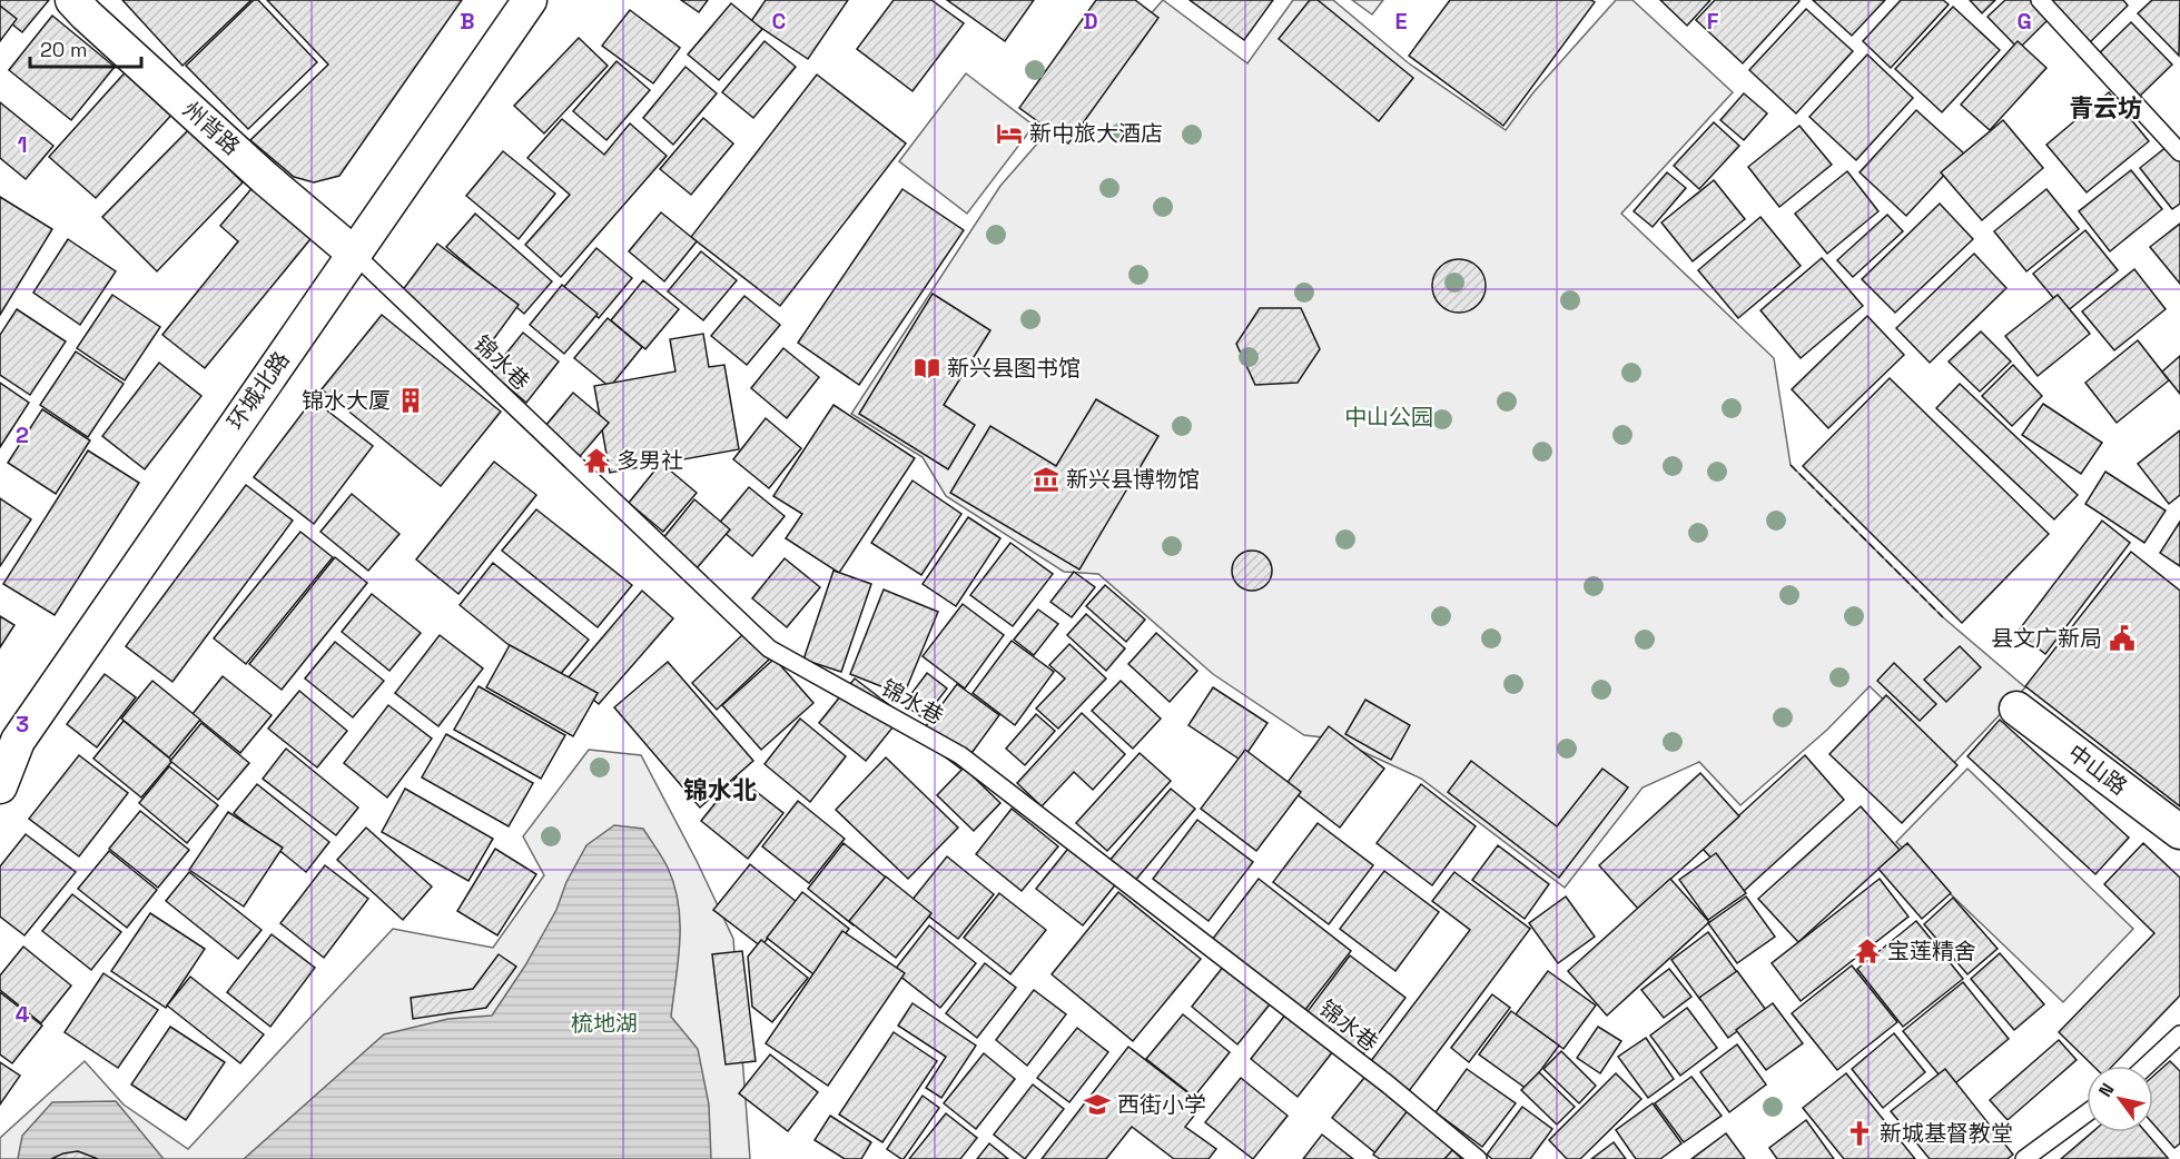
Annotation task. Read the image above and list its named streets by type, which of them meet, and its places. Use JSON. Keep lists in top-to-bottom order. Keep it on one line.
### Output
{"streets":{"street":["州背路","环城北路","中山路"],"lane":["锦水巷"]},"crossings":[["州背路","锦水巷"],["州背路","环城北路"],["锦水巷","环城北路"]],"districts":["青云坊","锦水北"],"parks":["中山公园","梳地湖"],"places":{"hotel":["新中旅大酒店"],"library":["新兴县图书馆"],"building":["锦水大厦"],"temple":["多男社","宝莲精舍"],"museum":["新兴县博物馆"],"public building":["县文广新局"],"school or university":["西街小学"],"church":["新城基督教堂"]},"scale_bar":"20 m","north":"top left","grid":{"columns":["B","C","D","E","F","G"],"rows":["1","2","3","4"]}}
